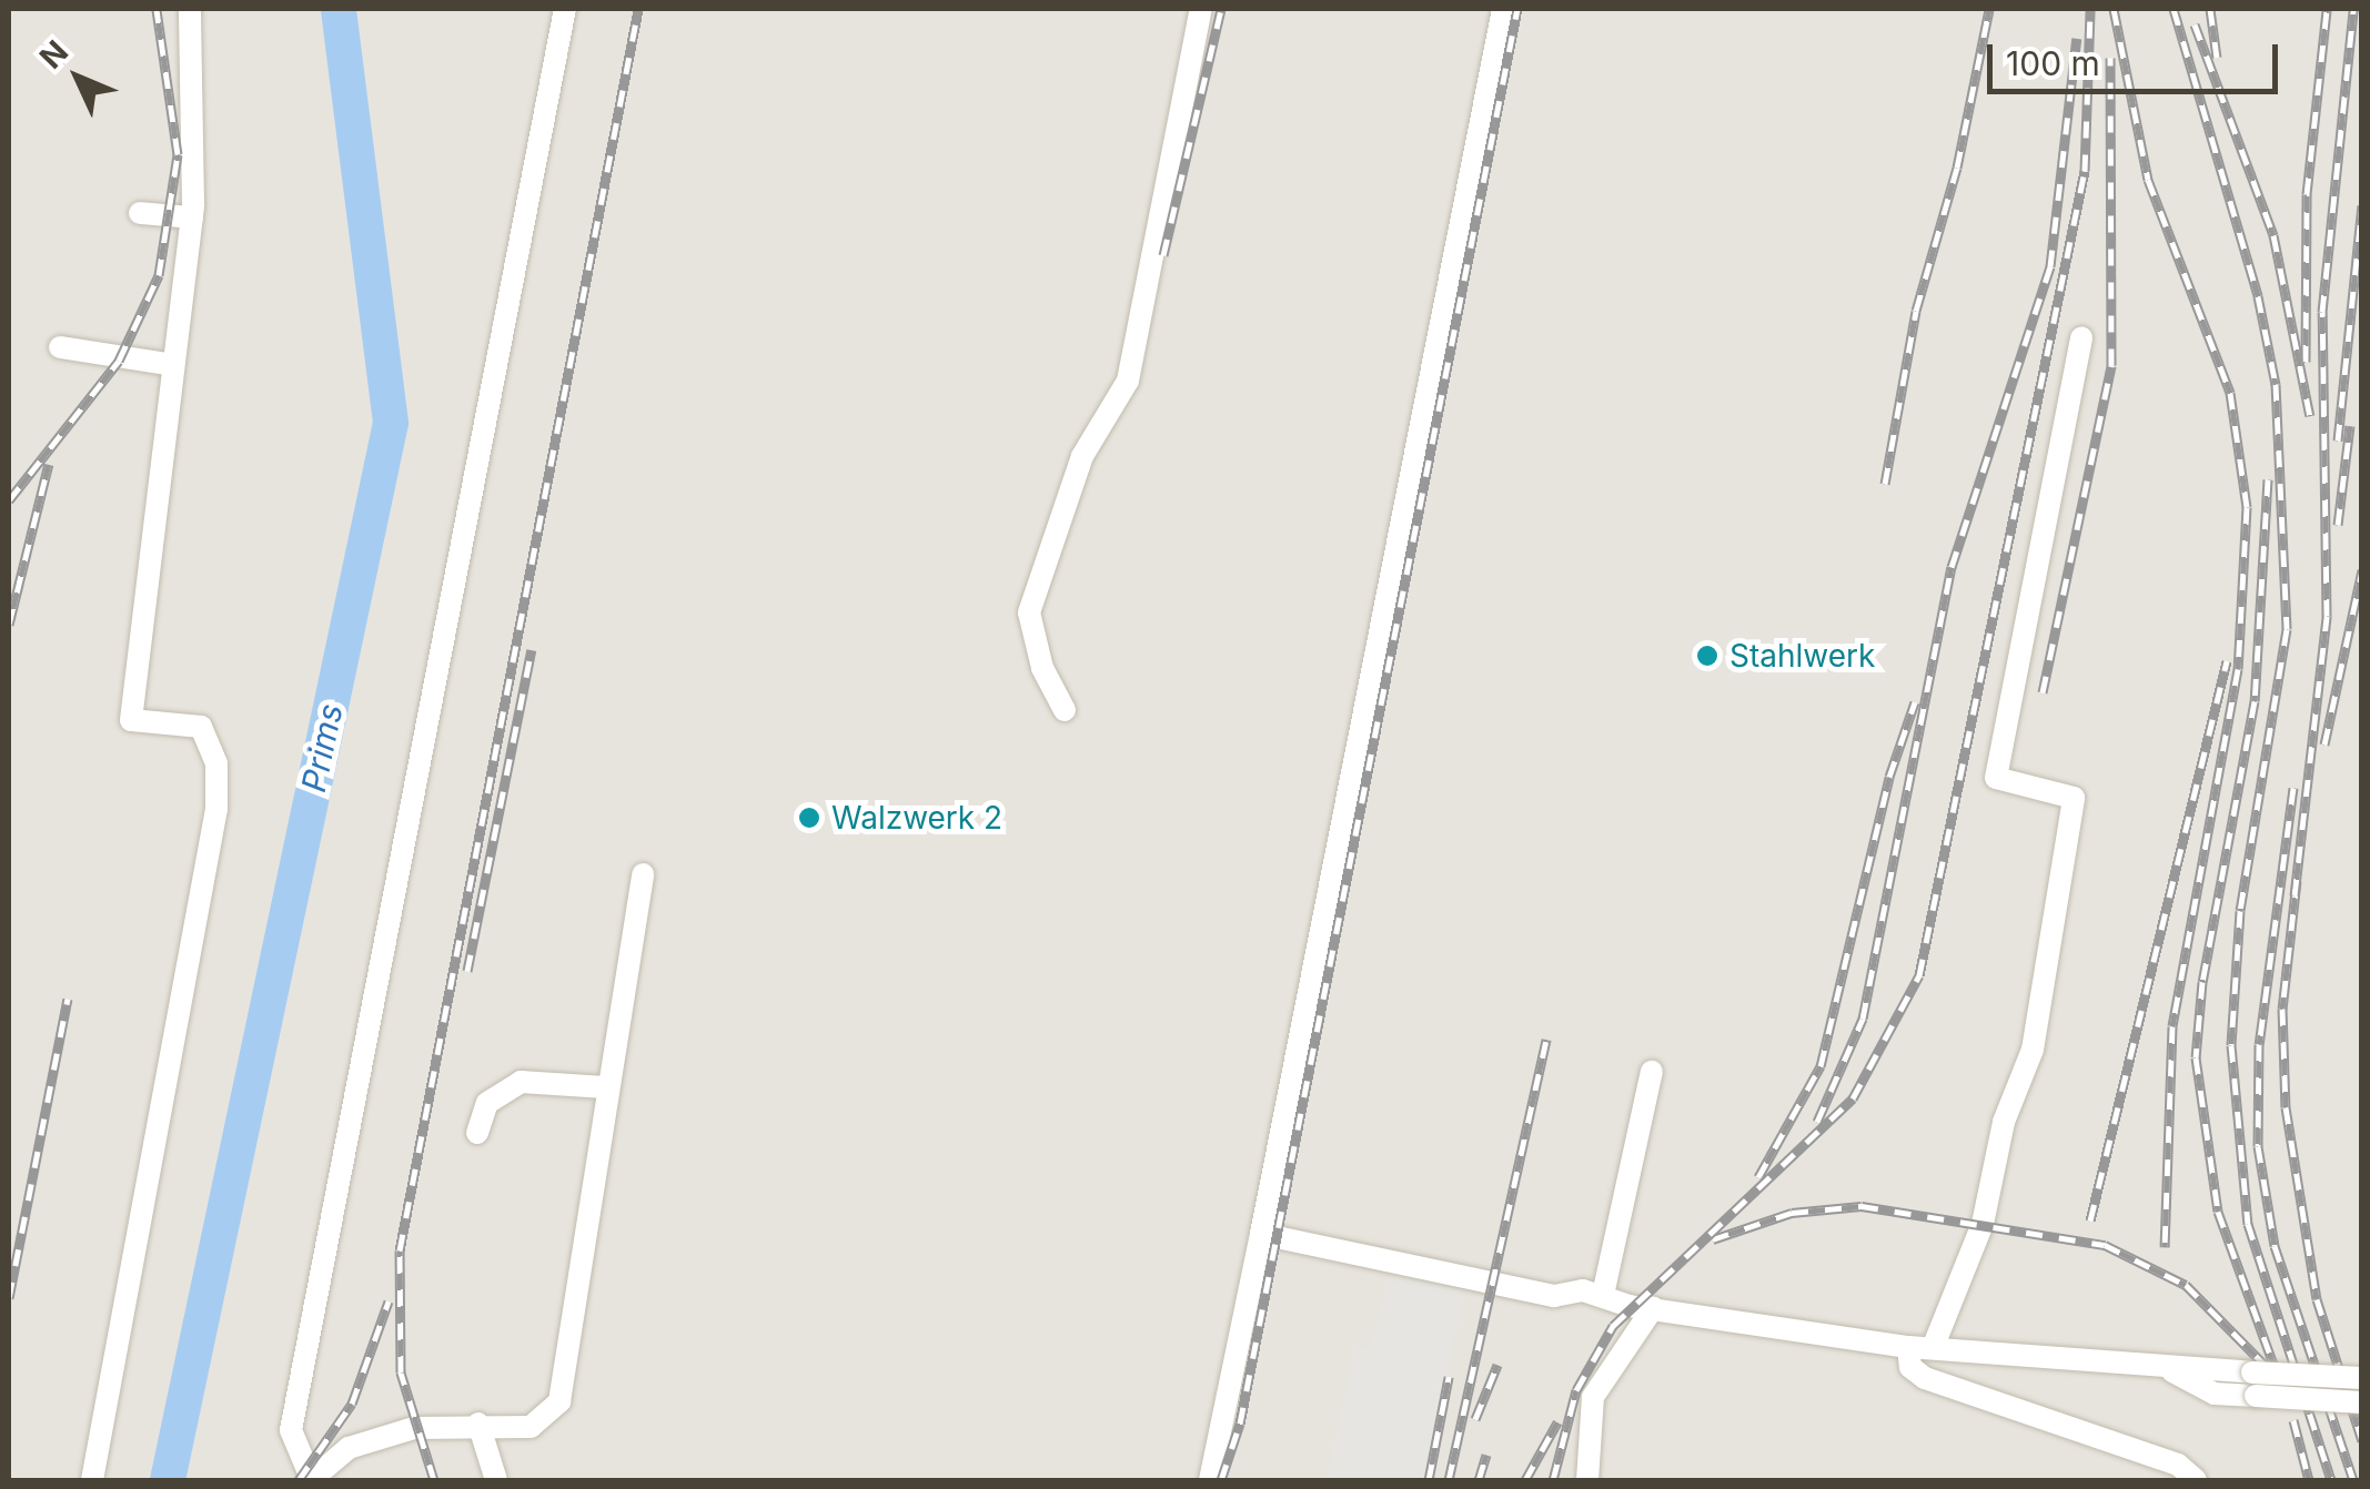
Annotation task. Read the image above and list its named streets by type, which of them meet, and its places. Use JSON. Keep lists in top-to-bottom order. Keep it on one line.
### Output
{"water":["Prims"],"places":["Stahlwerk","Walzwerk 2"],"scale_bar":"100 m","north":"top left"}
